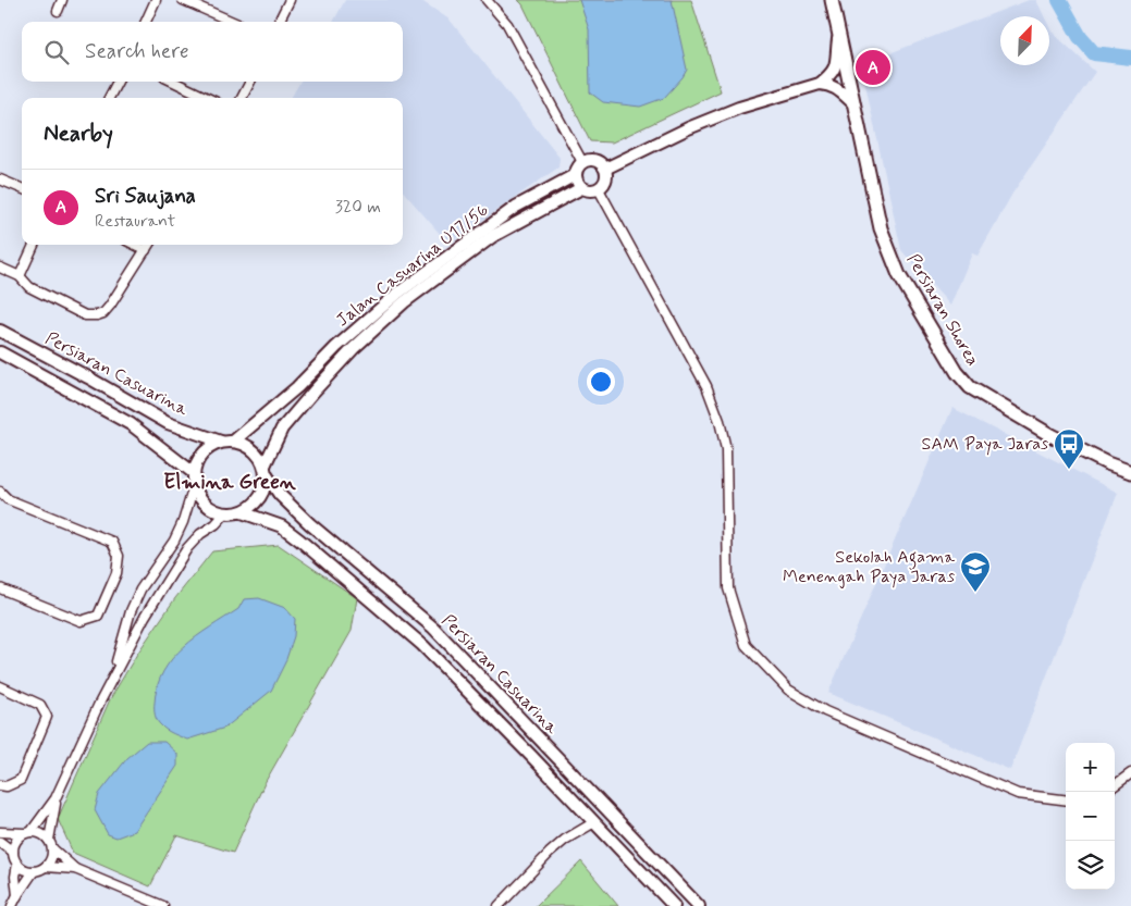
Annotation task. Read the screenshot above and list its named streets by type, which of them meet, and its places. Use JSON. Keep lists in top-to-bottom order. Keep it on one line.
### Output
{"streets":{"main road":["Persiaran Shorea"],"street":["Jalan Casuarina U17/56","Persiaran Casuarina"]},"crossings":[["Jalan Casuarina U17/56","Persiaran Casuarina"]],"districts":["Elmina Green"],"places":{"bus stop":["SAM Paya Jaras"],"school or university":["Sekolah Agama Menengah Paya Jaras"]},"north":"top right","page":{"search":"Search here","pins":"A","heading":"Nearby","list":[{"mark":"A","name":"Sri Saujana","note":"Restaurant","value":"320 m"}],"map_buttons":["+","−"]}}
